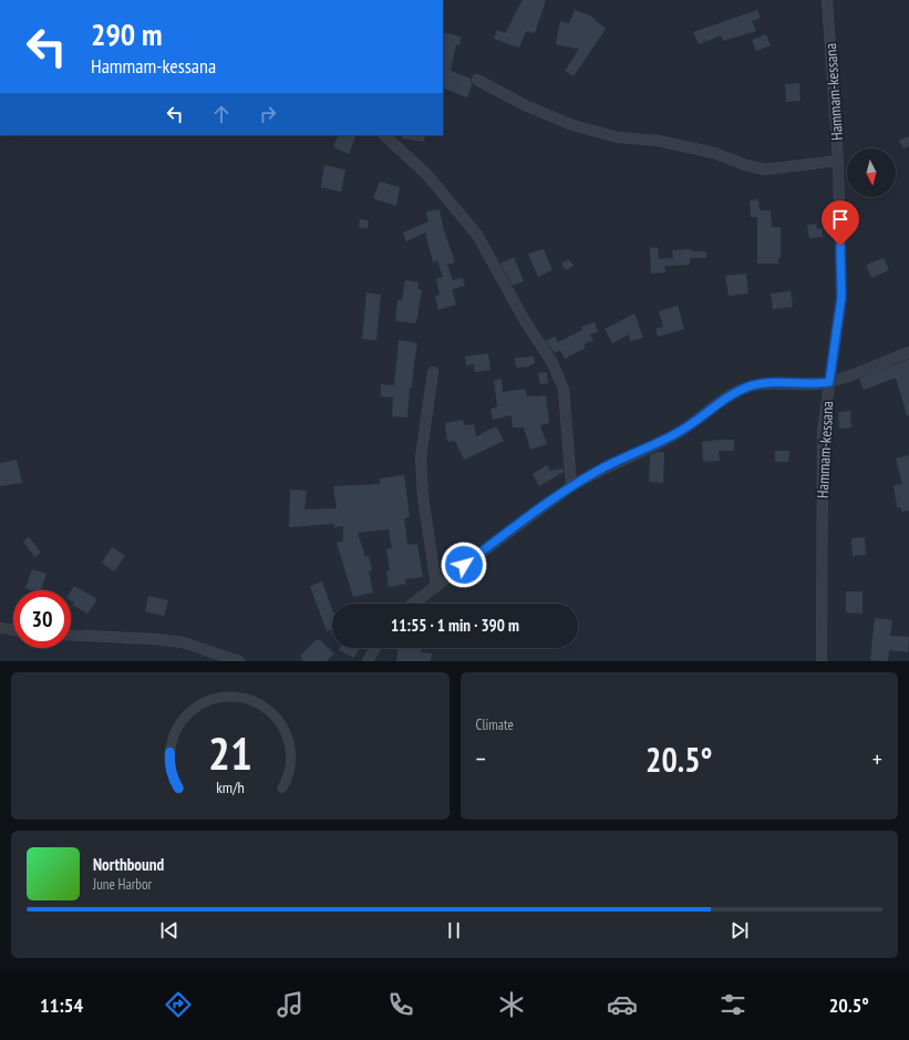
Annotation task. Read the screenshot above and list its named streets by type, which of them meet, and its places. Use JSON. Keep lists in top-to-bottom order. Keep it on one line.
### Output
{"streets":{"street":["Hammam-kessana"]},"north":"bottom","page":{"turn":["290 m","Hammam-kessana"],"limit":"30","trip":"11:55 · 1 min · 390 m","tile":"Climate","heat":["−","20.5°","+"],"song":["Northbound","June Harbor"],"tabs":["11:54","20.5°"],"gauge":["21","km/h"]}}
